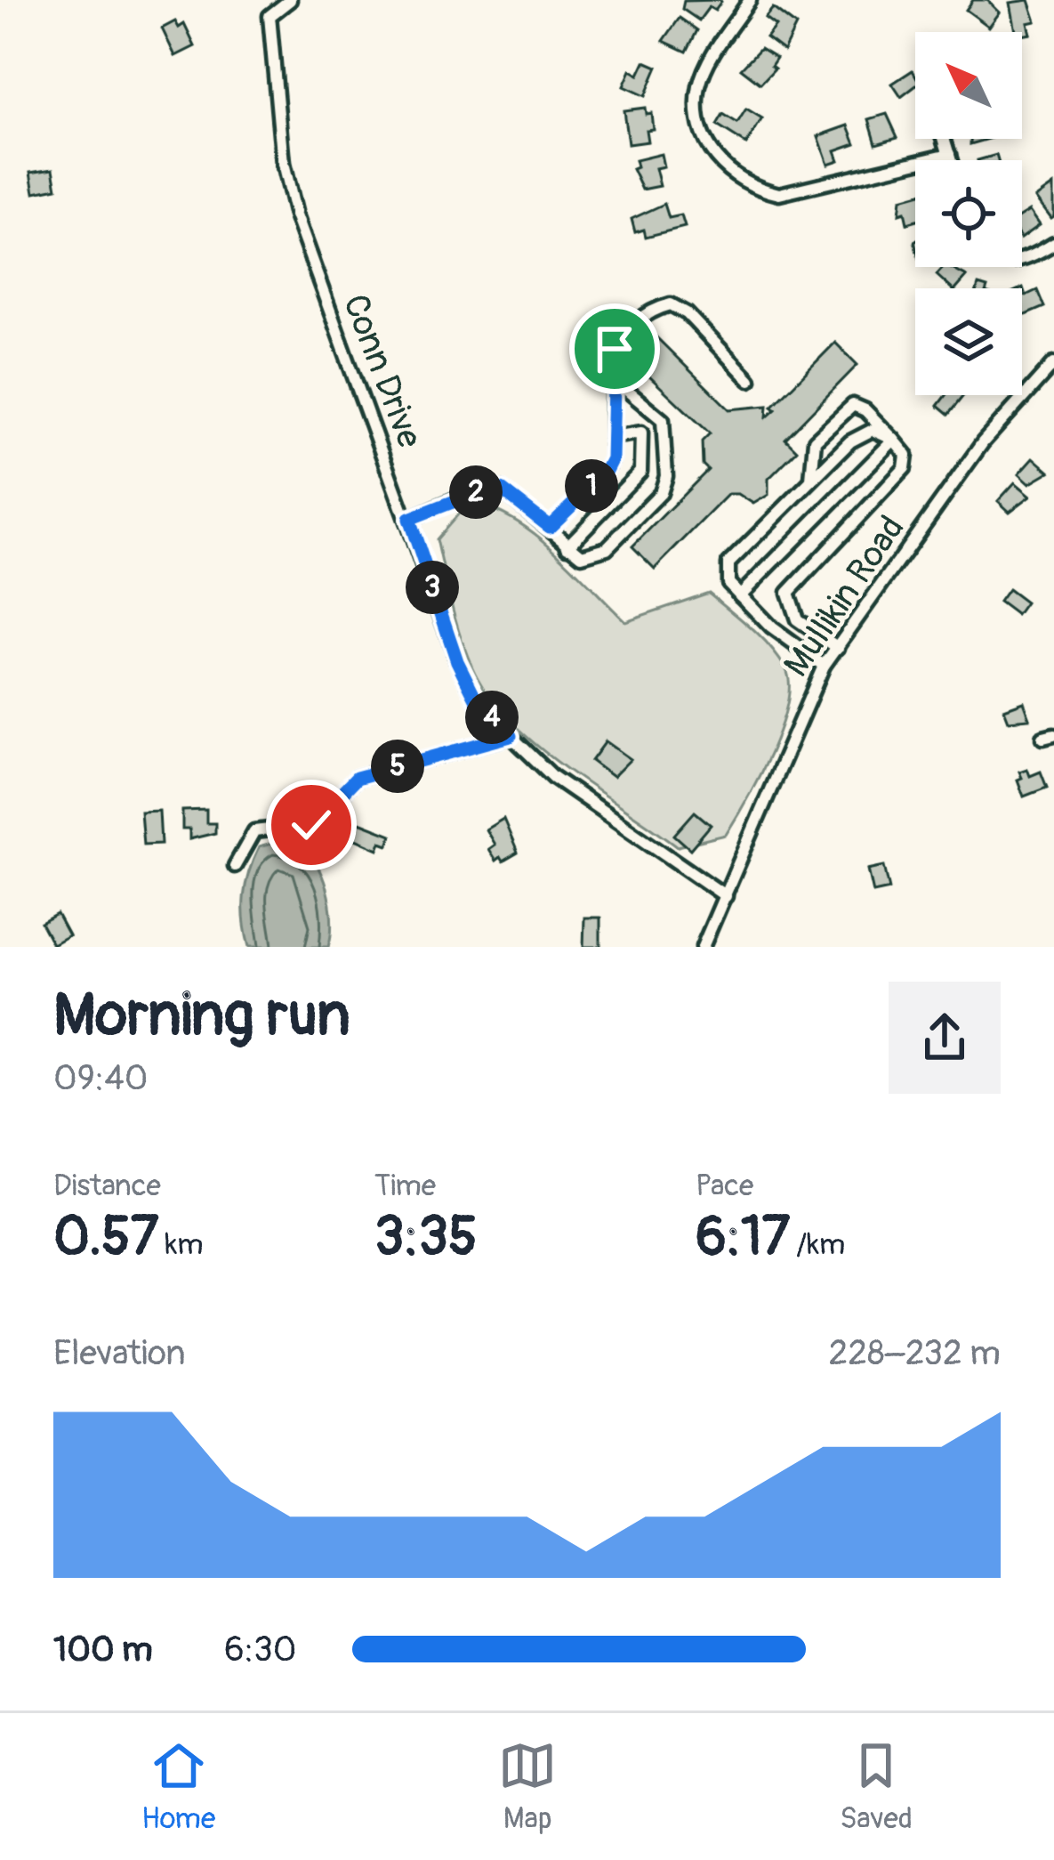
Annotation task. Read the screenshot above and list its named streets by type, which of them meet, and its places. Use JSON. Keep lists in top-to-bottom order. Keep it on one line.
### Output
{"streets":{"street":["Conn Drive","Mullikin Road"]},"crossings":[["Conn Drive","Mullikin Road"]],"north":"top left","page":{"pins":["1","2","3","4","5"],"heading":["Morning run","09:40"],"stats":[["Distance","0.57 km"],["Time","3:35"],["Pace","6:17 /km"]],"chart":["Elevation","228–232 m"],"list":[{"name":"100 m","note":"6:30"}],"tabs":["Home","Map","Saved"]}}
